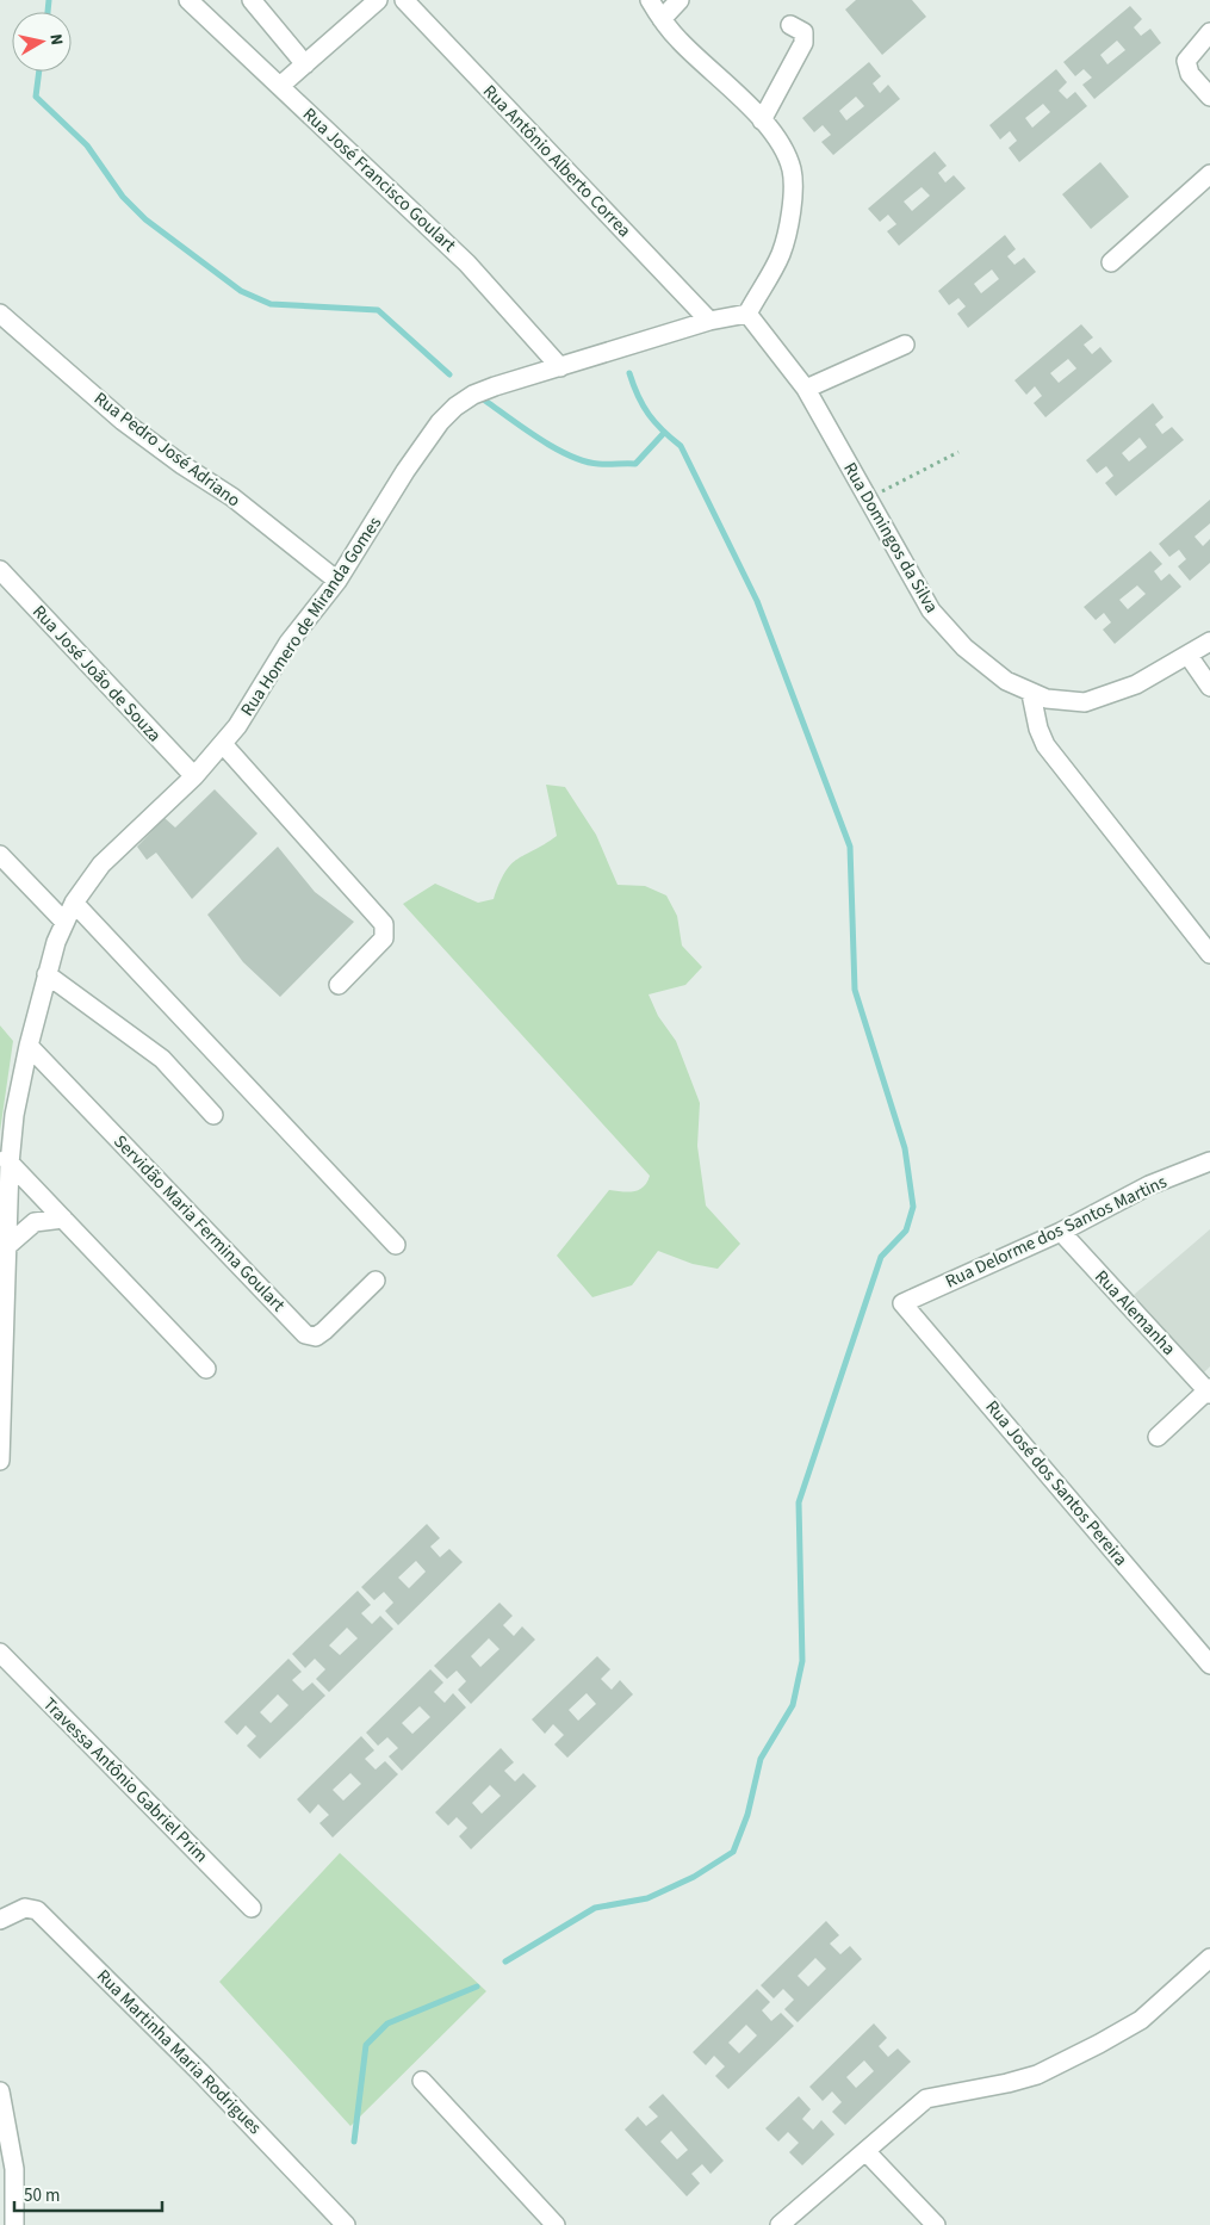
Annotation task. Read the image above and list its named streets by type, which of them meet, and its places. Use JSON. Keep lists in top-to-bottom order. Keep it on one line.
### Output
{"streets":{"street":["Rua Antônio Alberto Correa","Rua José Francisco Goulart","Rua Pedro José Adriano","Rua Domingos da Silva","Rua Homero de Miranda Gomes","Rua José João de Souza","Servidão Maria Fermina Goulart","Rua Delorme dos Santos Martins","Rua Alemanha","Rua José dos Santos Pereira","Travessa Antônio Gabriel Prim","Rua Martinha Maria Rodrigues"]},"crossings":[["Rua Antônio Alberto Correa","Rua Homero de Miranda Gomes"],["Rua José Francisco Goulart","Rua Homero de Miranda Gomes"],["Rua Pedro José Adriano","Rua Homero de Miranda Gomes"],["Rua Domingos da Silva","Rua Homero de Miranda Gomes"],["Rua Homero de Miranda Gomes","Rua José João de Souza"],["Rua Homero de Miranda Gomes","Servidão Maria Fermina Goulart"],["Rua Delorme dos Santos Martins","Rua Alemanha"],["Rua Delorme dos Santos Martins","Rua José dos Santos Pereira"]],"scale_bar":"50 m","north":"right"}
